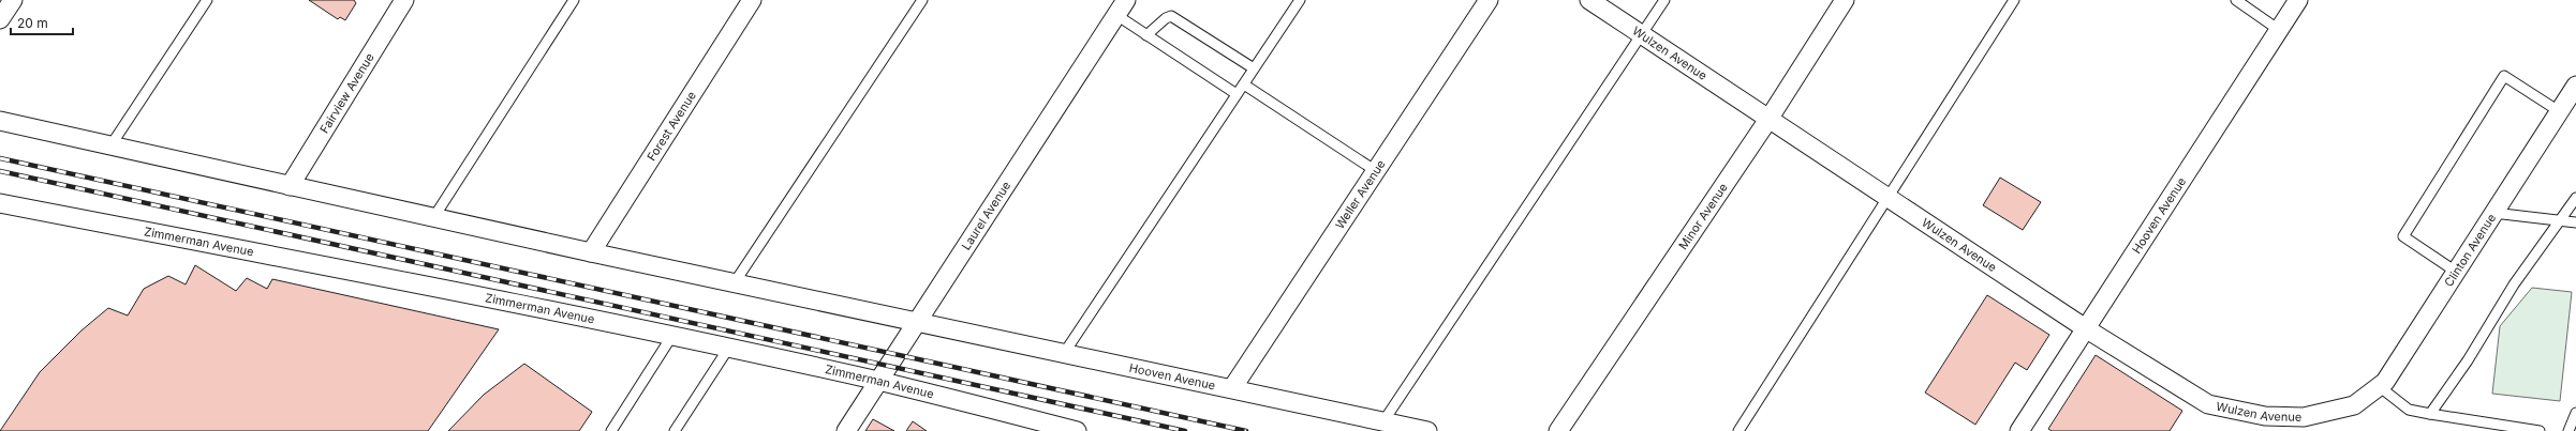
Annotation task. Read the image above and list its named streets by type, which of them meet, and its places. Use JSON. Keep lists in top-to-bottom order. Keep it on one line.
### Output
{"streets":{"street":["Wulzen Avenue","Fairview Avenue","Forest Avenue","Weller Avenue","Laurel Avenue","Minor Avenue","Hooven Avenue","Zimmerman Avenue","Clinton Avenue"]},"crossings":[["Wulzen Avenue","Minor Avenue"],["Wulzen Avenue","Hooven Avenue"],["Wulzen Avenue","Clinton Avenue"],["Weller Avenue","Hooven Avenue"],["Laurel Avenue","Hooven Avenue"],["Laurel Avenue","Zimmerman Avenue"]],"scale_bar":"20 m"}
